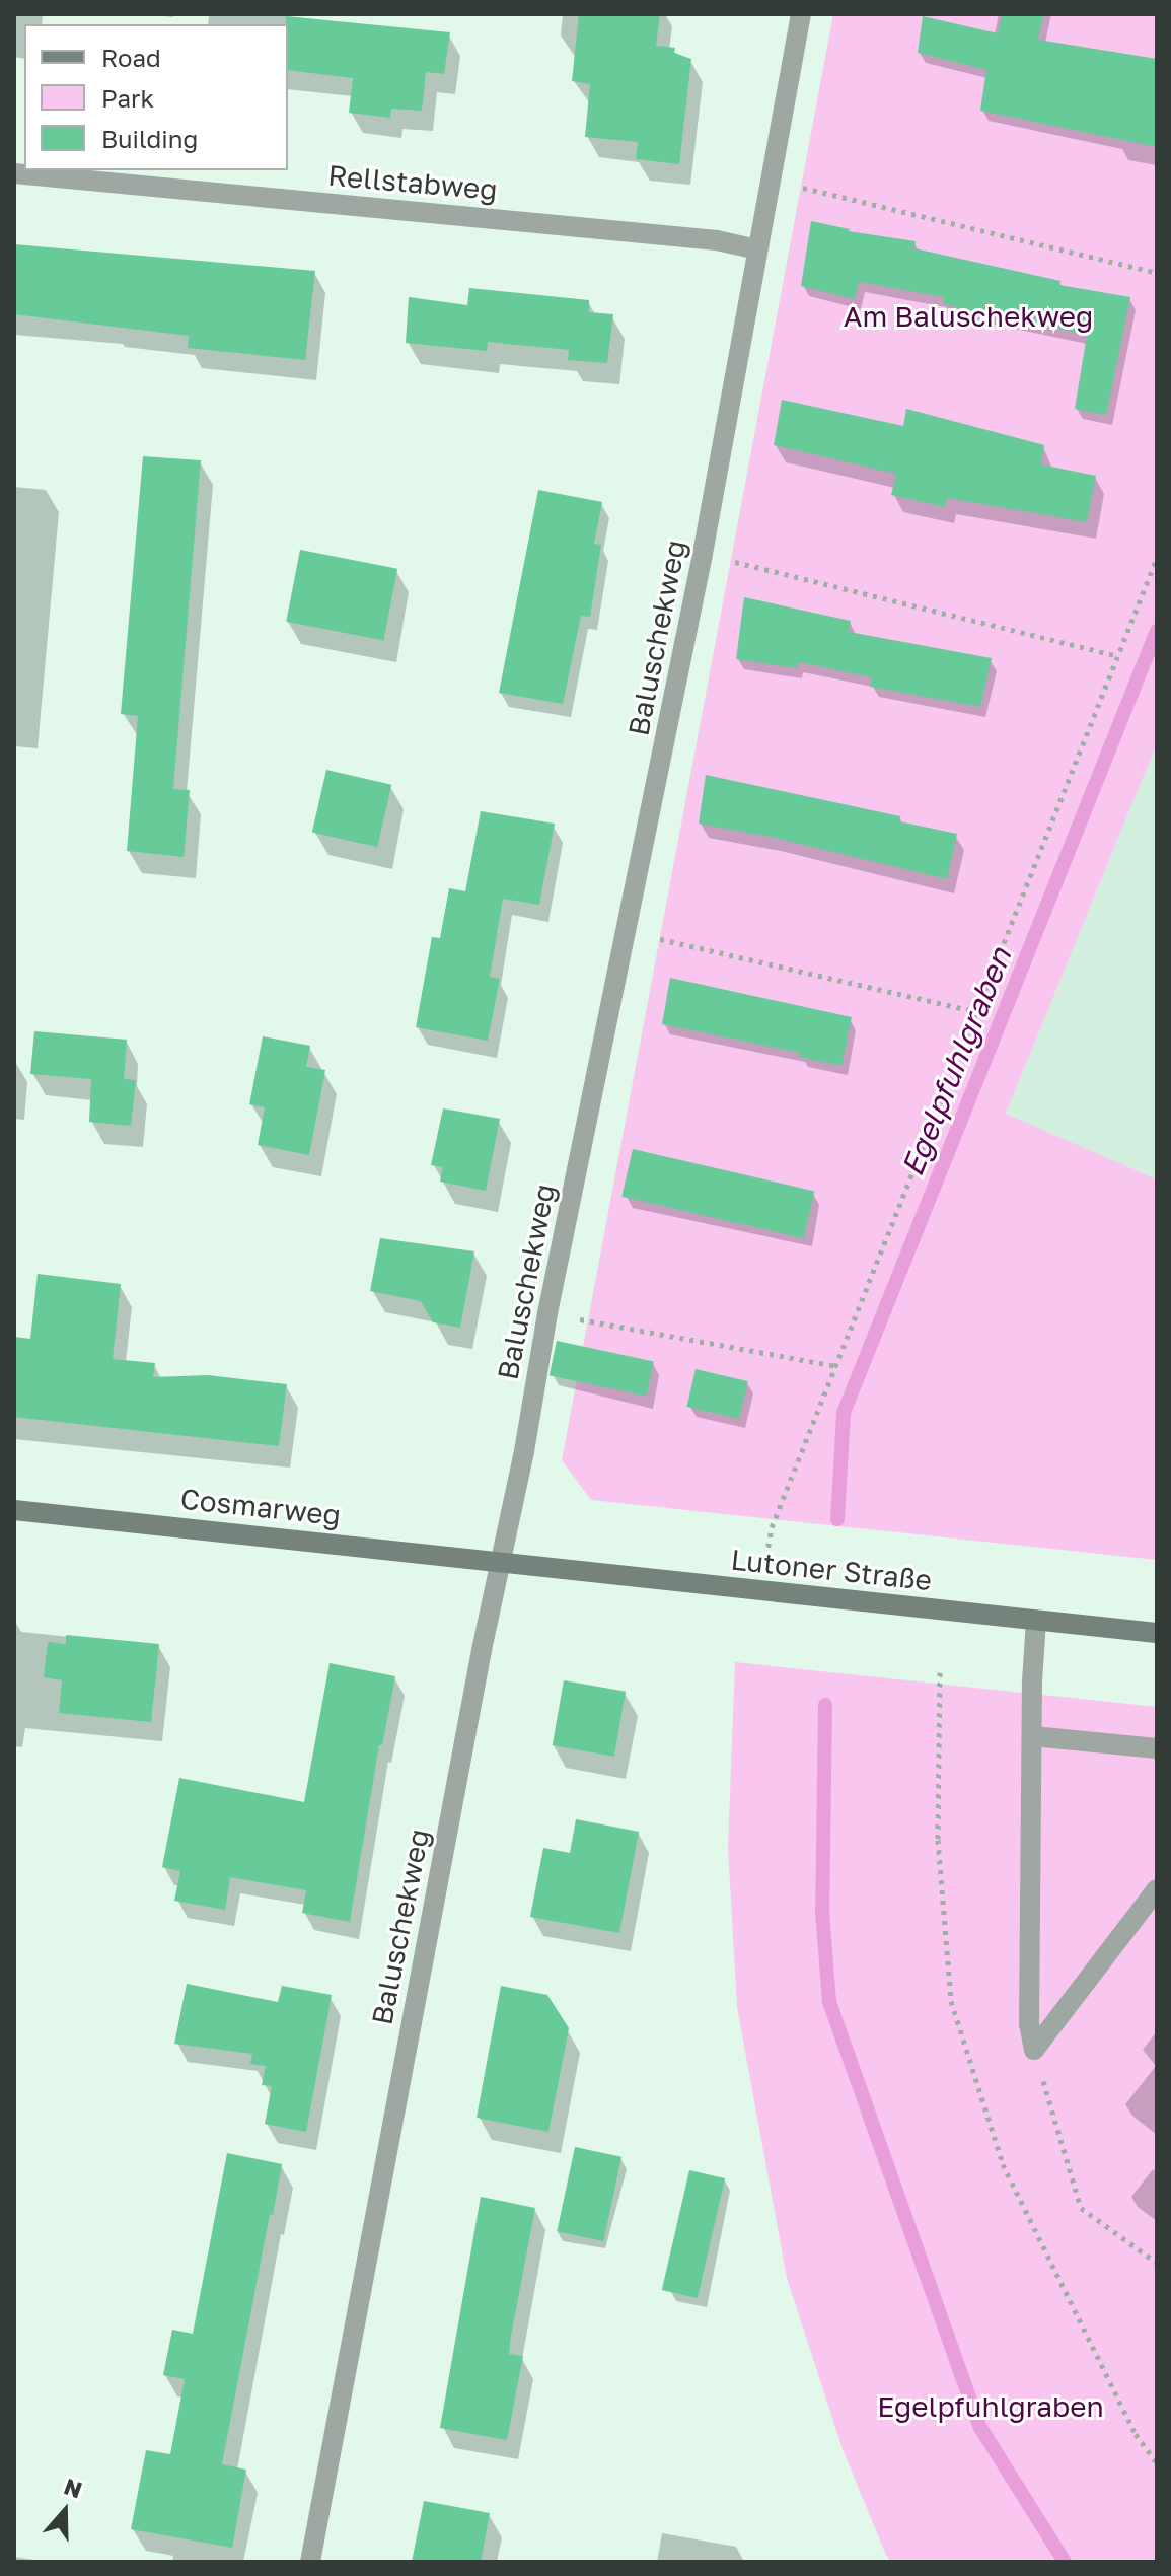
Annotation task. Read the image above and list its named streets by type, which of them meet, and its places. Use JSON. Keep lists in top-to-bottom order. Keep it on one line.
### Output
{"streets":{"street":["Rellstabweg","Baluschekweg","Cosmarweg","Lutoner Straße"]},"crossings":[["Rellstabweg","Baluschekweg"],["Baluschekweg","Cosmarweg"],["Baluschekweg","Lutoner Straße"],["Cosmarweg","Lutoner Straße"]],"water":["Egelpfuhlgraben"],"parks":["Am Baluschekweg","Egelpfuhlgraben"],"legend":["Road","Park","Building"],"north":"top"}
